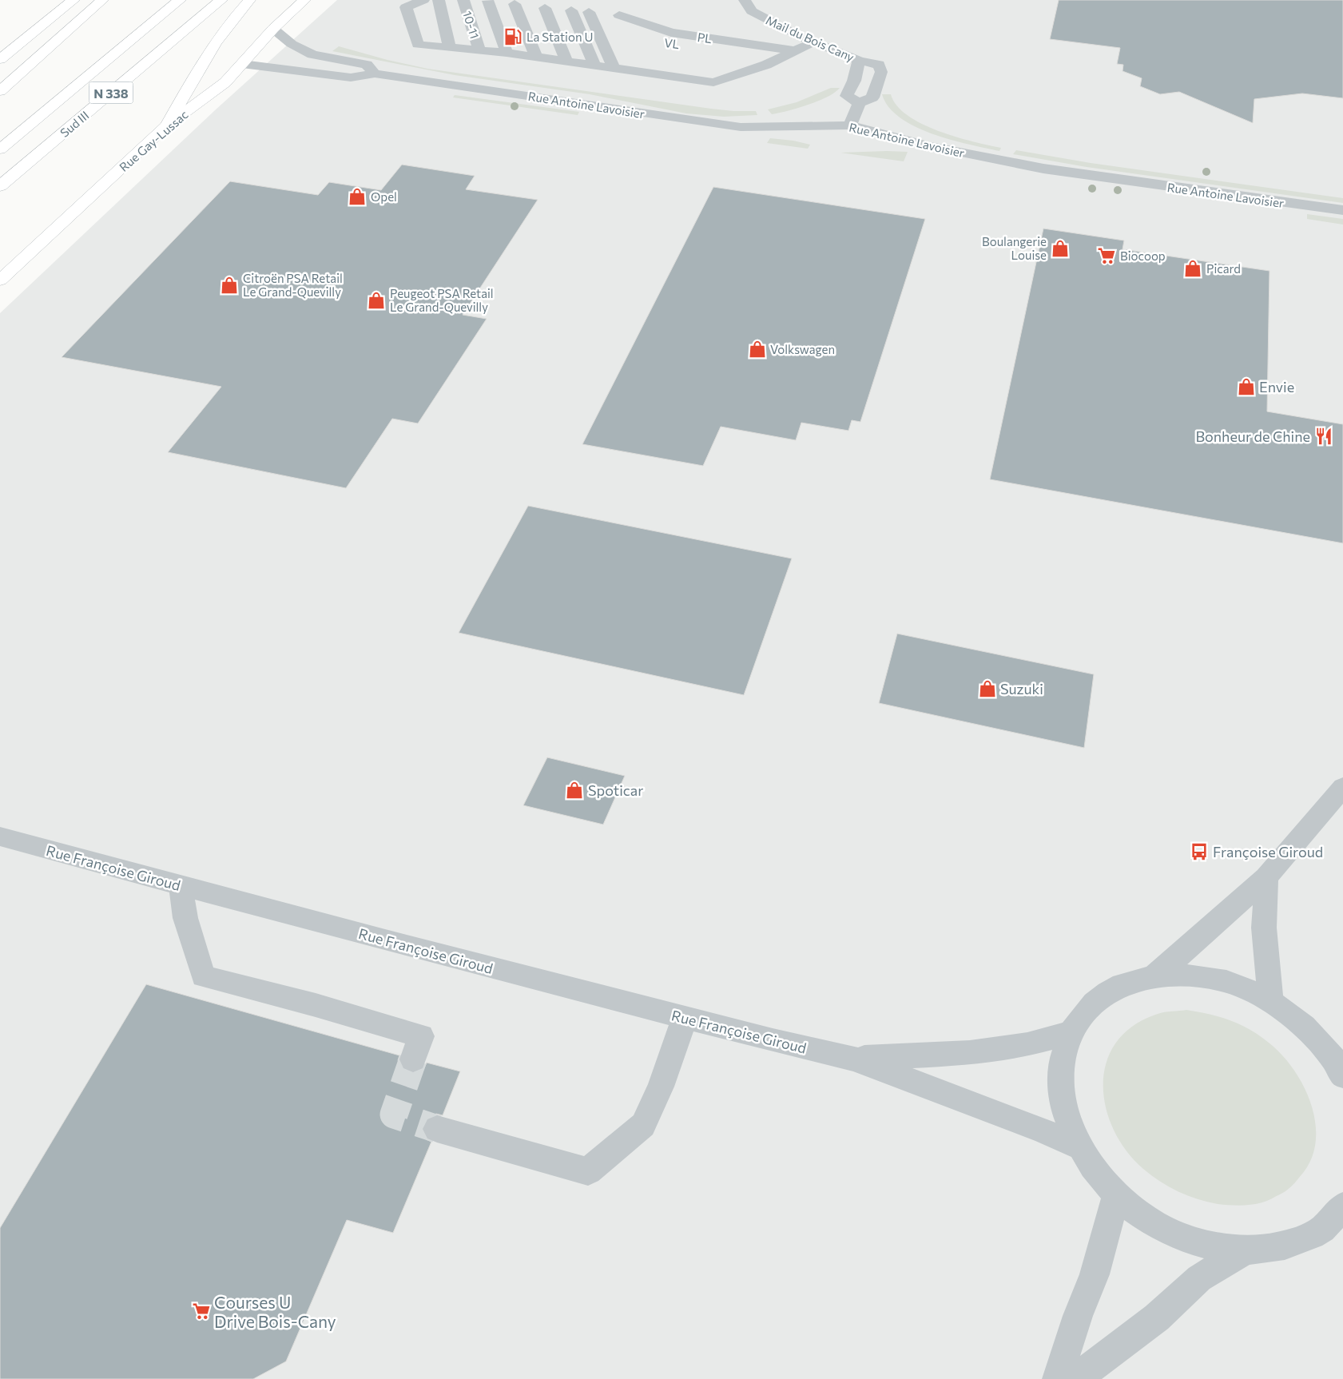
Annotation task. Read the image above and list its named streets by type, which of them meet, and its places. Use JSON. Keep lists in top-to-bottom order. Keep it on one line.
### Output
{"streets":{"main road":["N 338","Sud III","Rue Gay-Lussac"],"street":["10-11","PL","Mail du Bois Cany","VL","Rue Antoine Lavoisier","Rue Françoise Giroud"]},"crossings":[["PL","VL"],["Mail du Bois Cany","Rue Antoine Lavoisier"],["Rue Antoine Lavoisier","Rue Gay-Lussac"]],"places":{"fuel station":["La Station U"],"shop":["Opel","Boulangerie Louise","Picard","Citroën PSA Retail Le Grand-Quevilly","Peugeot PSA Retail Le Grand-Quevilly","Volkswagen","Envie","Suzuki","Spoticar"],"supermarket":["Biocoop","Courses U Drive Bois-Cany"],"restaurant":["Bonheur de Chine"],"bus stop":["Françoise Giroud"]}}
